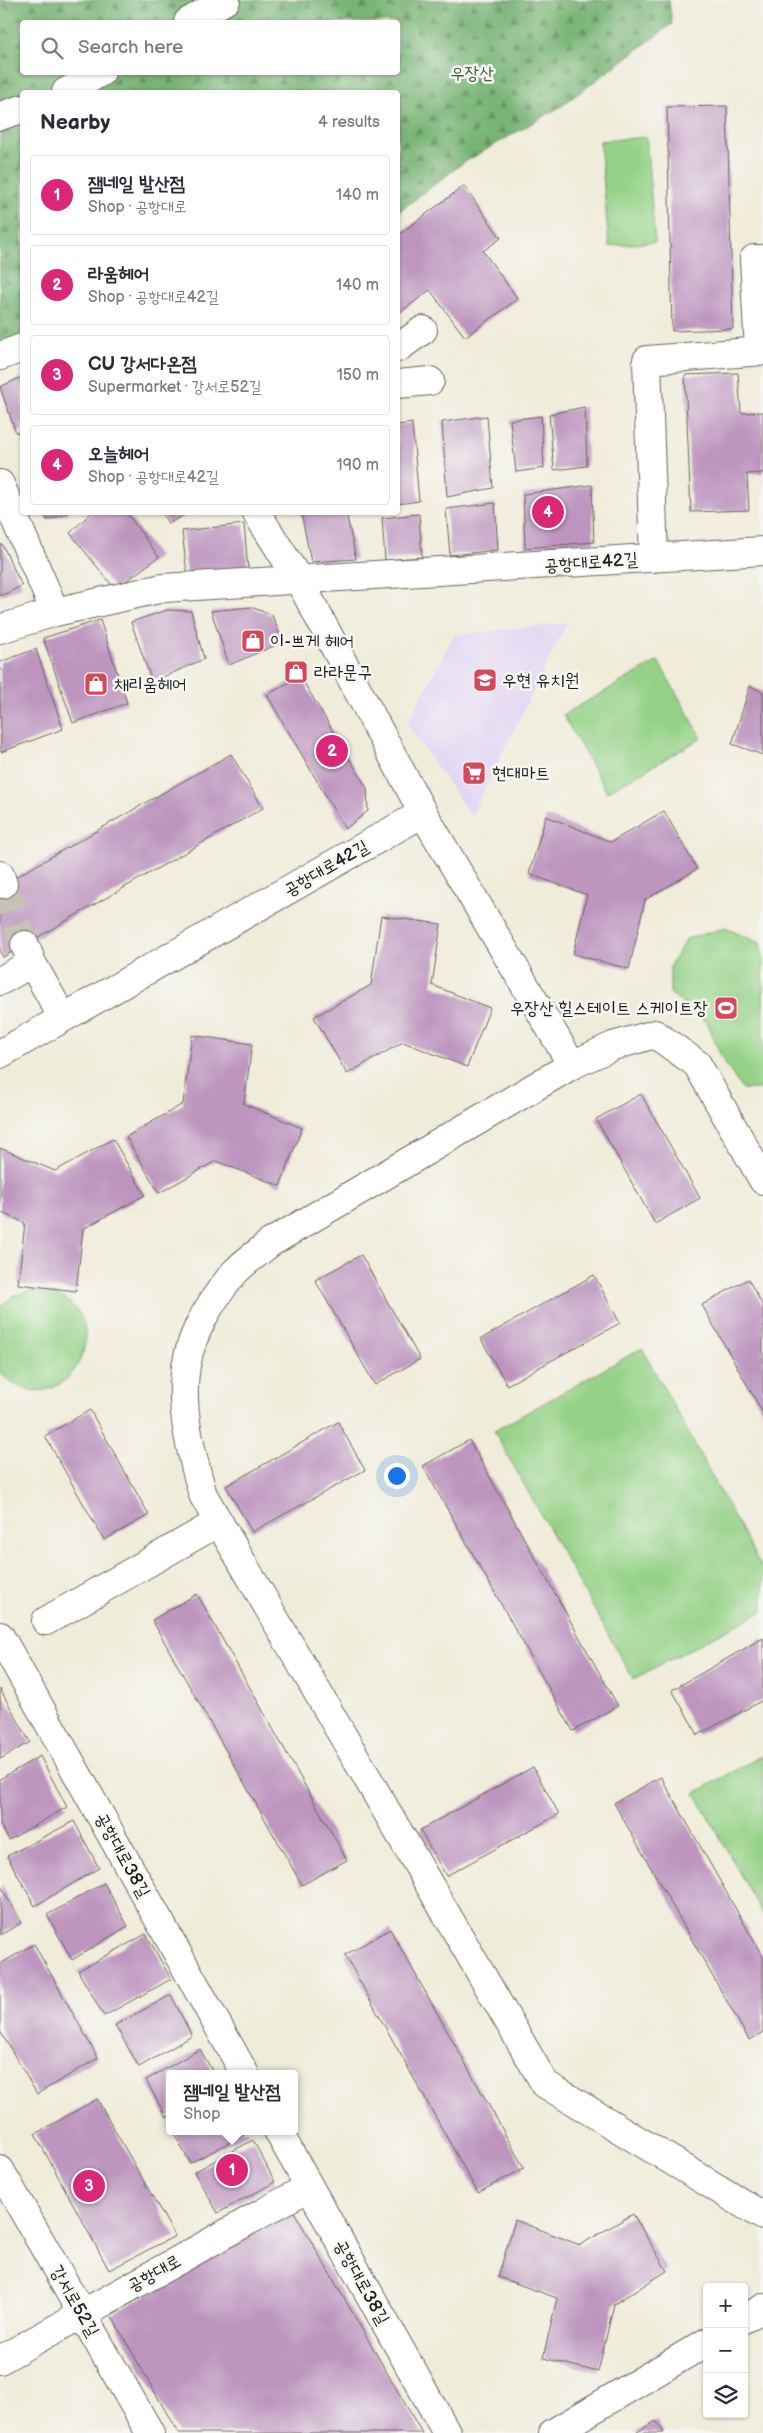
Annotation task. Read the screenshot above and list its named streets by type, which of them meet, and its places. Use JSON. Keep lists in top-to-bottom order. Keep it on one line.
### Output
{"streets":{"street":["공항대로42길","공항대로38길","공항대로","강서로52길"]},"crossings":[["공항대로38길","공항대로"],["공항대로","강서로52길"]],"parks":["우장산"],"places":{"shop":["이-쁘게 헤어","라라문구","채리움헤어"],"school or university":["우현 유치원"],"supermarket":["현대마트"],"sports":["우장산 힐스테이트 스케이트장"]},"page":{"search":"Search here","heading":["Nearby","4 results"],"list":[{"mark":"1","name":"잼네일 발산점","note":"Shop · 공항대로","value":"140 m"},{"mark":"2","name":"라움헤어","note":"Shop · 공항대로42길","value":"140 m"},{"mark":"3","name":"CU 강서다온점","note":"Supermarket · 강서로52길","value":"150 m"},{"mark":"4","name":"오늘헤어","note":"Shop · 공항대로42길","value":"190 m"}],"pins":["4","2","1","3"],"popup":["잼네일 발산점","Shop"],"map_buttons":["+","−"]}}
